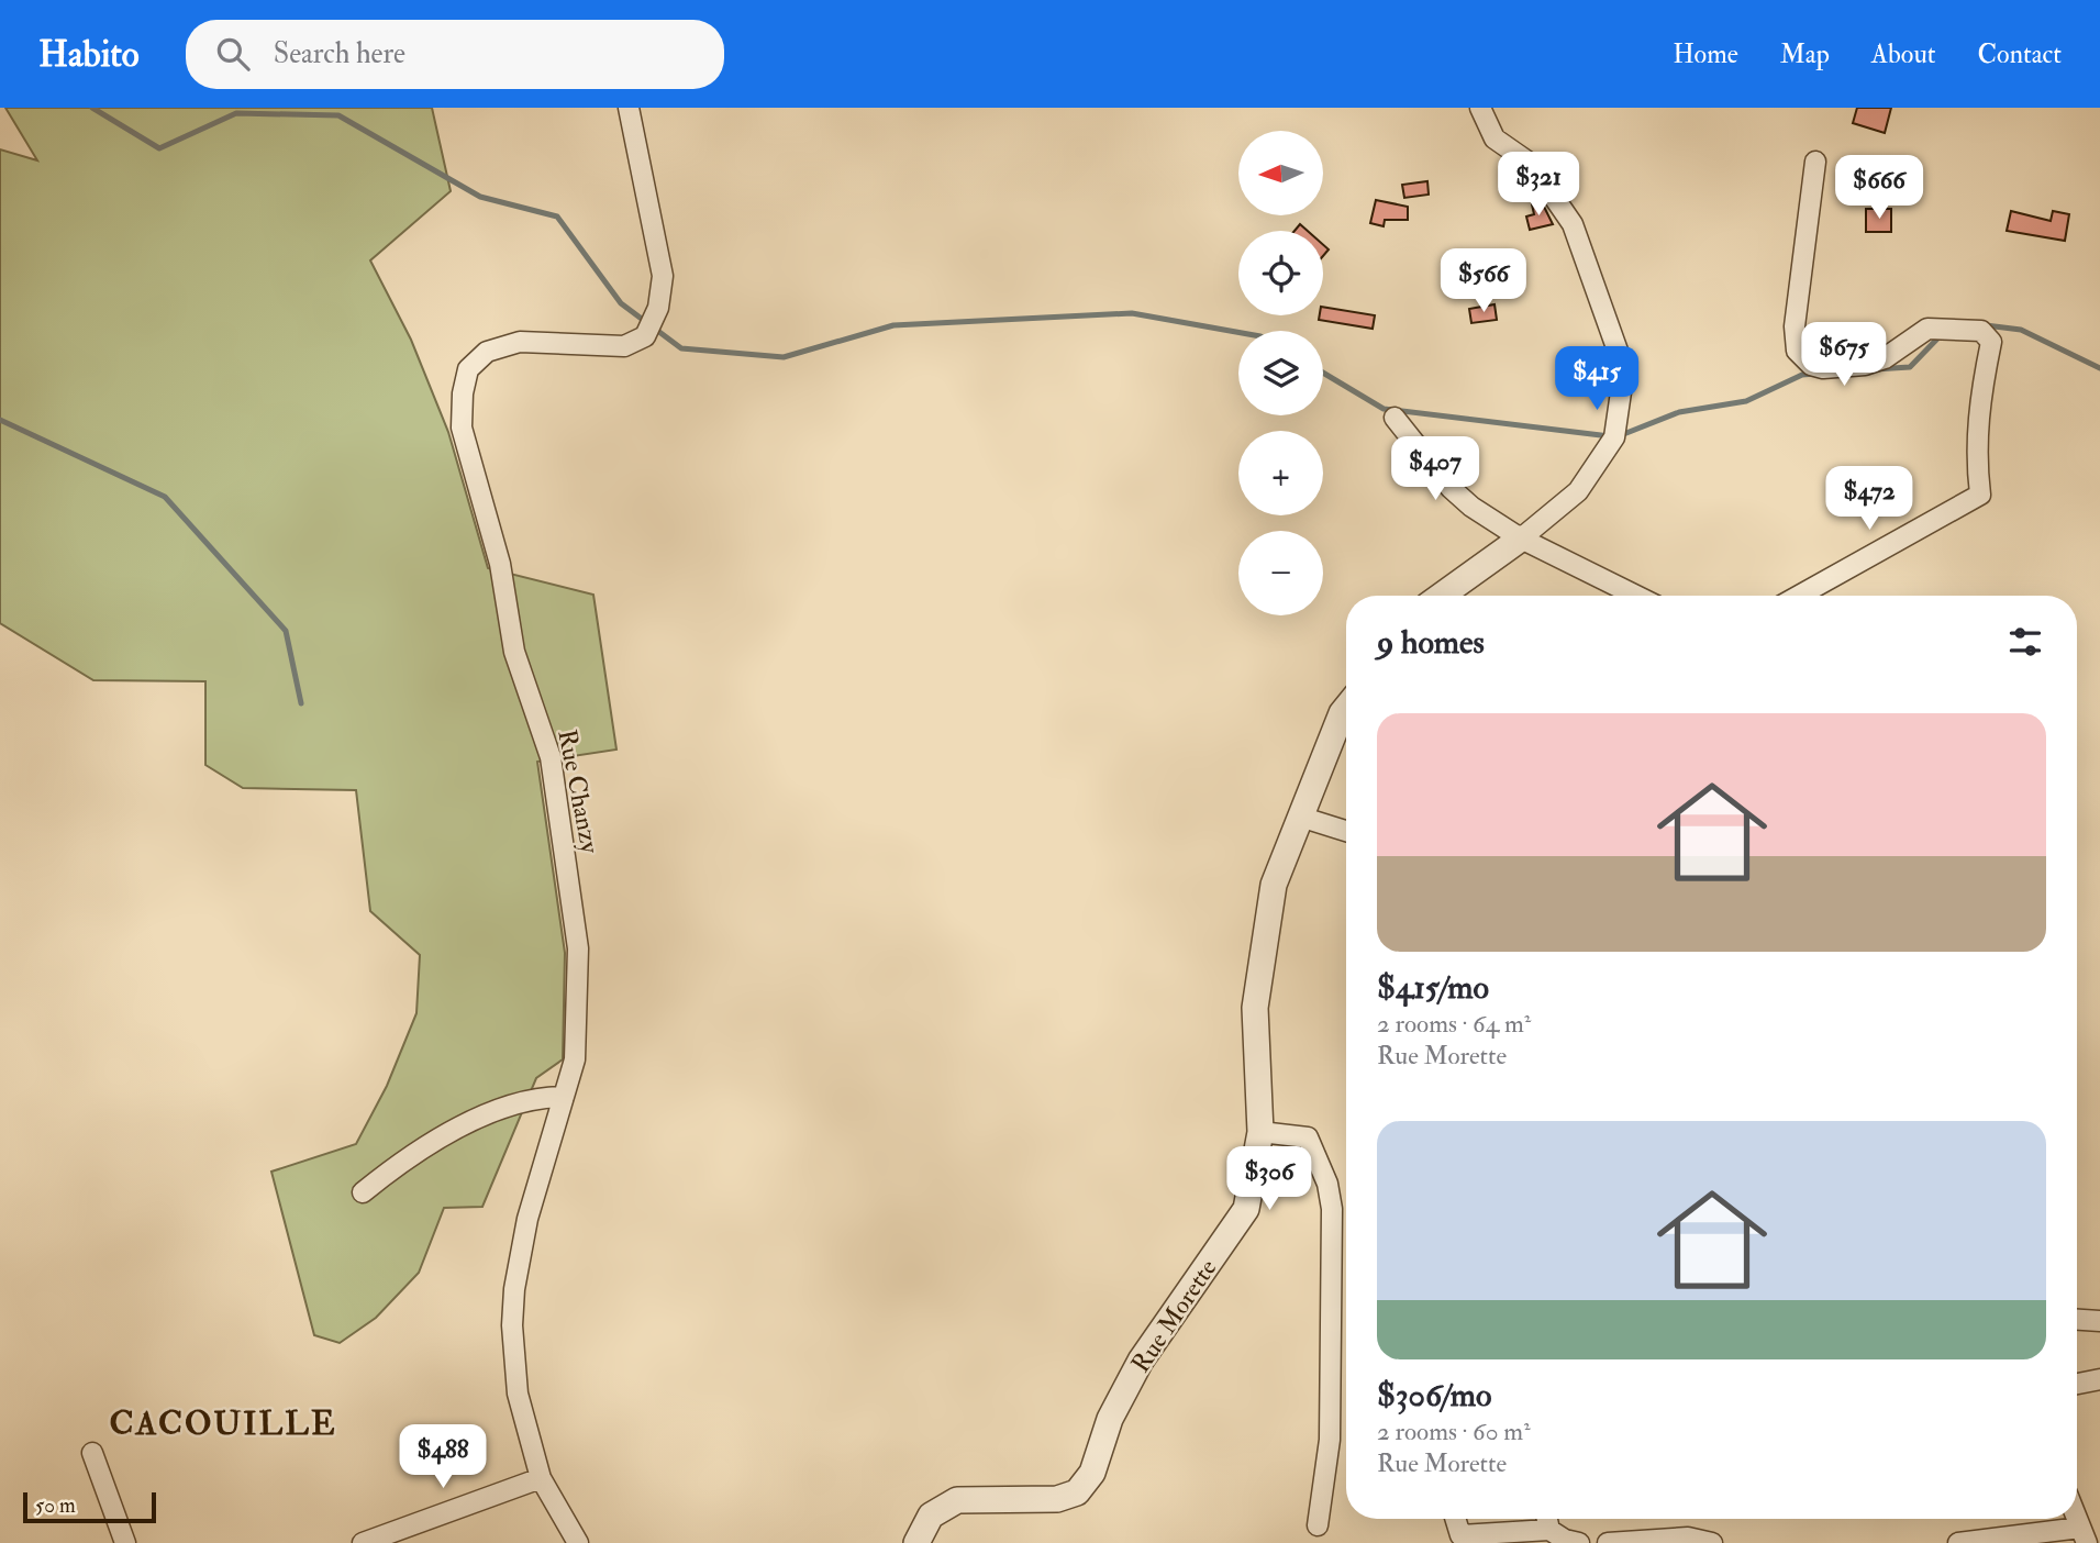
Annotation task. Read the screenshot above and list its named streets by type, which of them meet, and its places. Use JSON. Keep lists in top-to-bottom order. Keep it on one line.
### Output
{"streets":{"street":["Rue Chanzy","Rue Morette"]},"districts":["CACOUILLE"],"scale_bar":"50 m","north":"left","page":{"header":"Habito","search":"Search here","nav":["Home","Map","About","Contact"],"map_buttons":["+","−"],"price":["$321","$666","$566","$675","$415","$407","$472","$306","$488"],"heading":"9 homes","list":[{"name":"$415/mo","note":"2 rooms · 64 m² · Rue Morette"},{"name":"$306/mo","note":"2 rooms · 60 m² · Rue Morette"}],"scale":"50 m"}}
